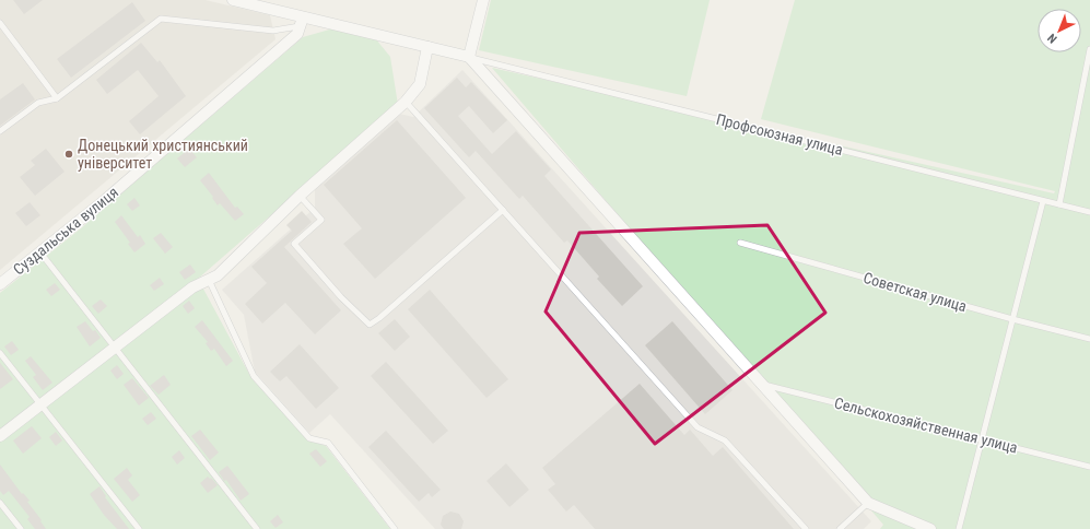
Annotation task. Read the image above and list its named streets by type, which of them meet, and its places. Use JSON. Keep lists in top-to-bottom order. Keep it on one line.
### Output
{"streets":{"street":["Суздальська вулиця"],"lane":["Профсоюзная улица","Советская улица","Сельскохозяйственная улица"]},"places":["Донецький християнський університет"],"north":"bottom left"}
